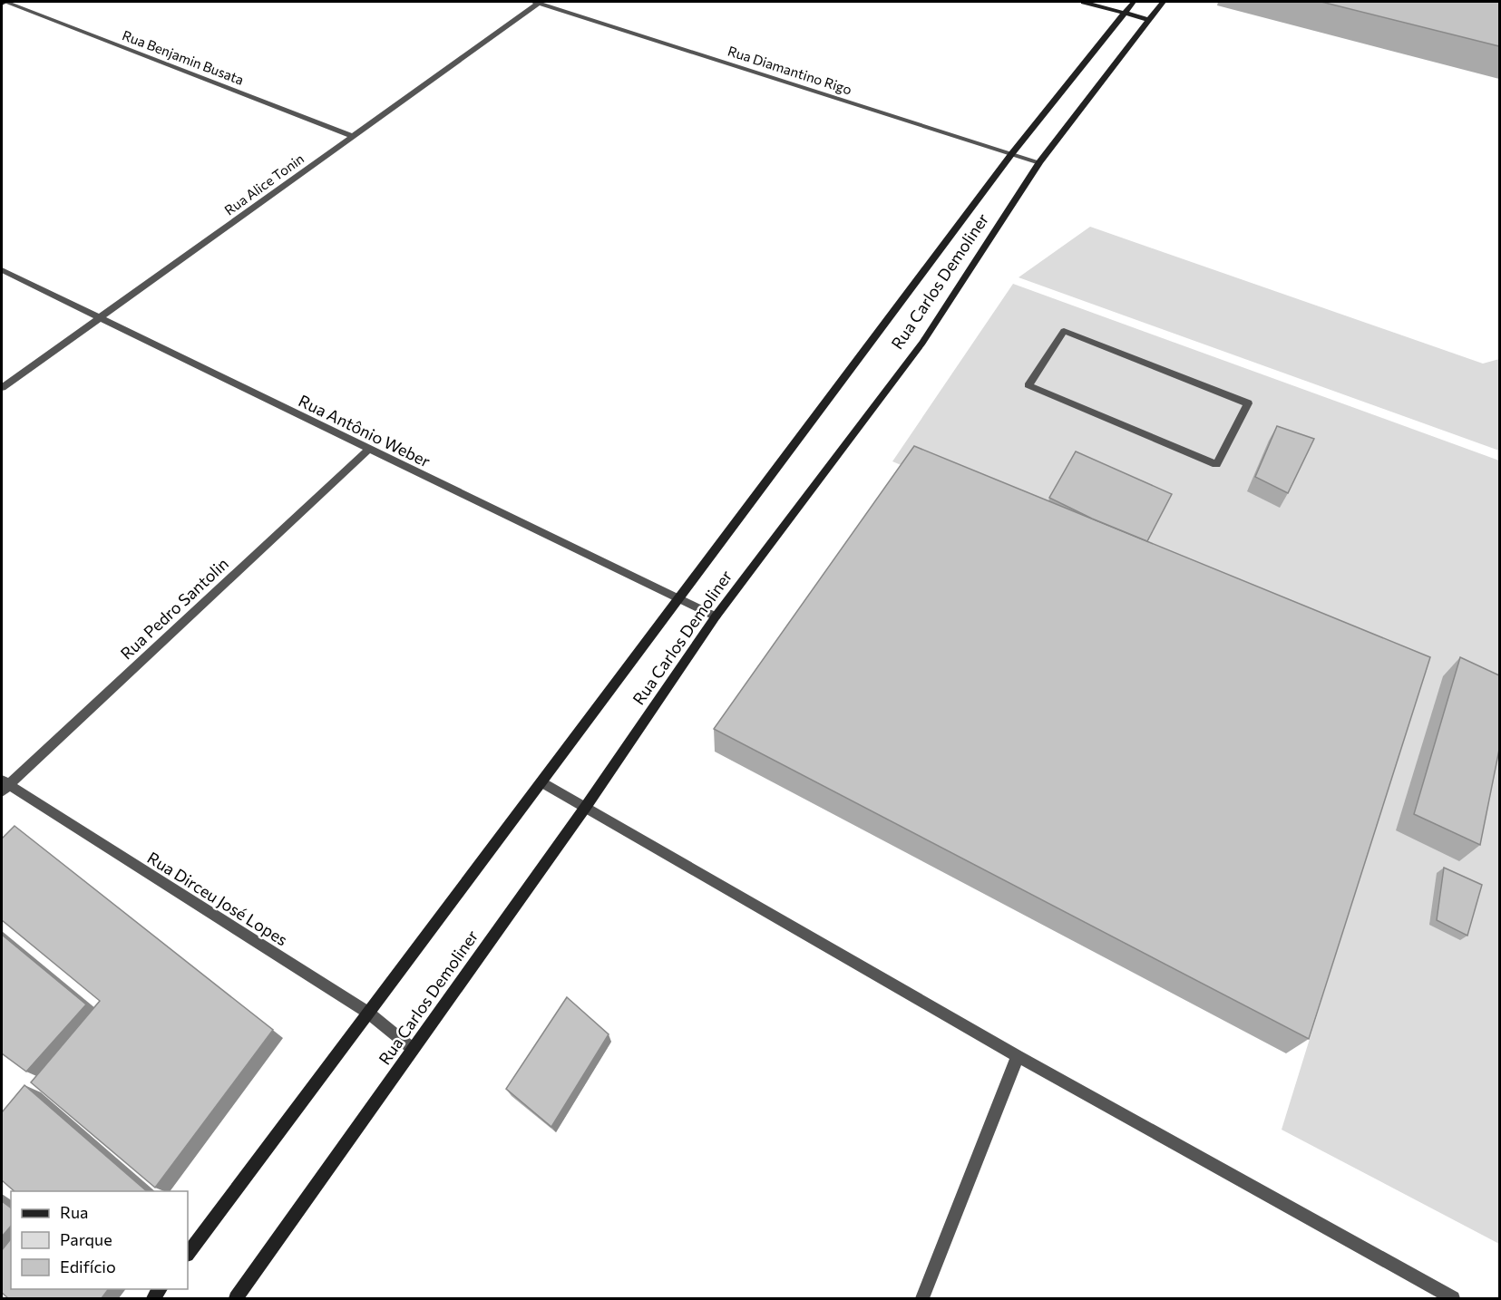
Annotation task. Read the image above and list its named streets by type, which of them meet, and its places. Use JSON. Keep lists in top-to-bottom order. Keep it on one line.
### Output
{"streets":{"main road":["Rua Carlos Demoliner"],"street":["Rua Benjamin Busata","Rua Diamantino Rigo","Rua Alice Tonin","Rua Antônio Weber","Rua Pedro Santolin","Rua Dirceu José Lopes"]},"crossings":[["Rua Benjamin Busata","Rua Alice Tonin"],["Rua Diamantino Rigo","Rua Alice Tonin"],["Rua Diamantino Rigo","Rua Carlos Demoliner"],["Rua Alice Tonin","Rua Antônio Weber"],["Rua Carlos Demoliner","Rua Antônio Weber"],["Rua Carlos Demoliner","Rua Dirceu José Lopes"],["Rua Antônio Weber","Rua Pedro Santolin"],["Rua Pedro Santolin","Rua Dirceu José Lopes"]],"legend":["Rua","Parque","Edifício"]}
